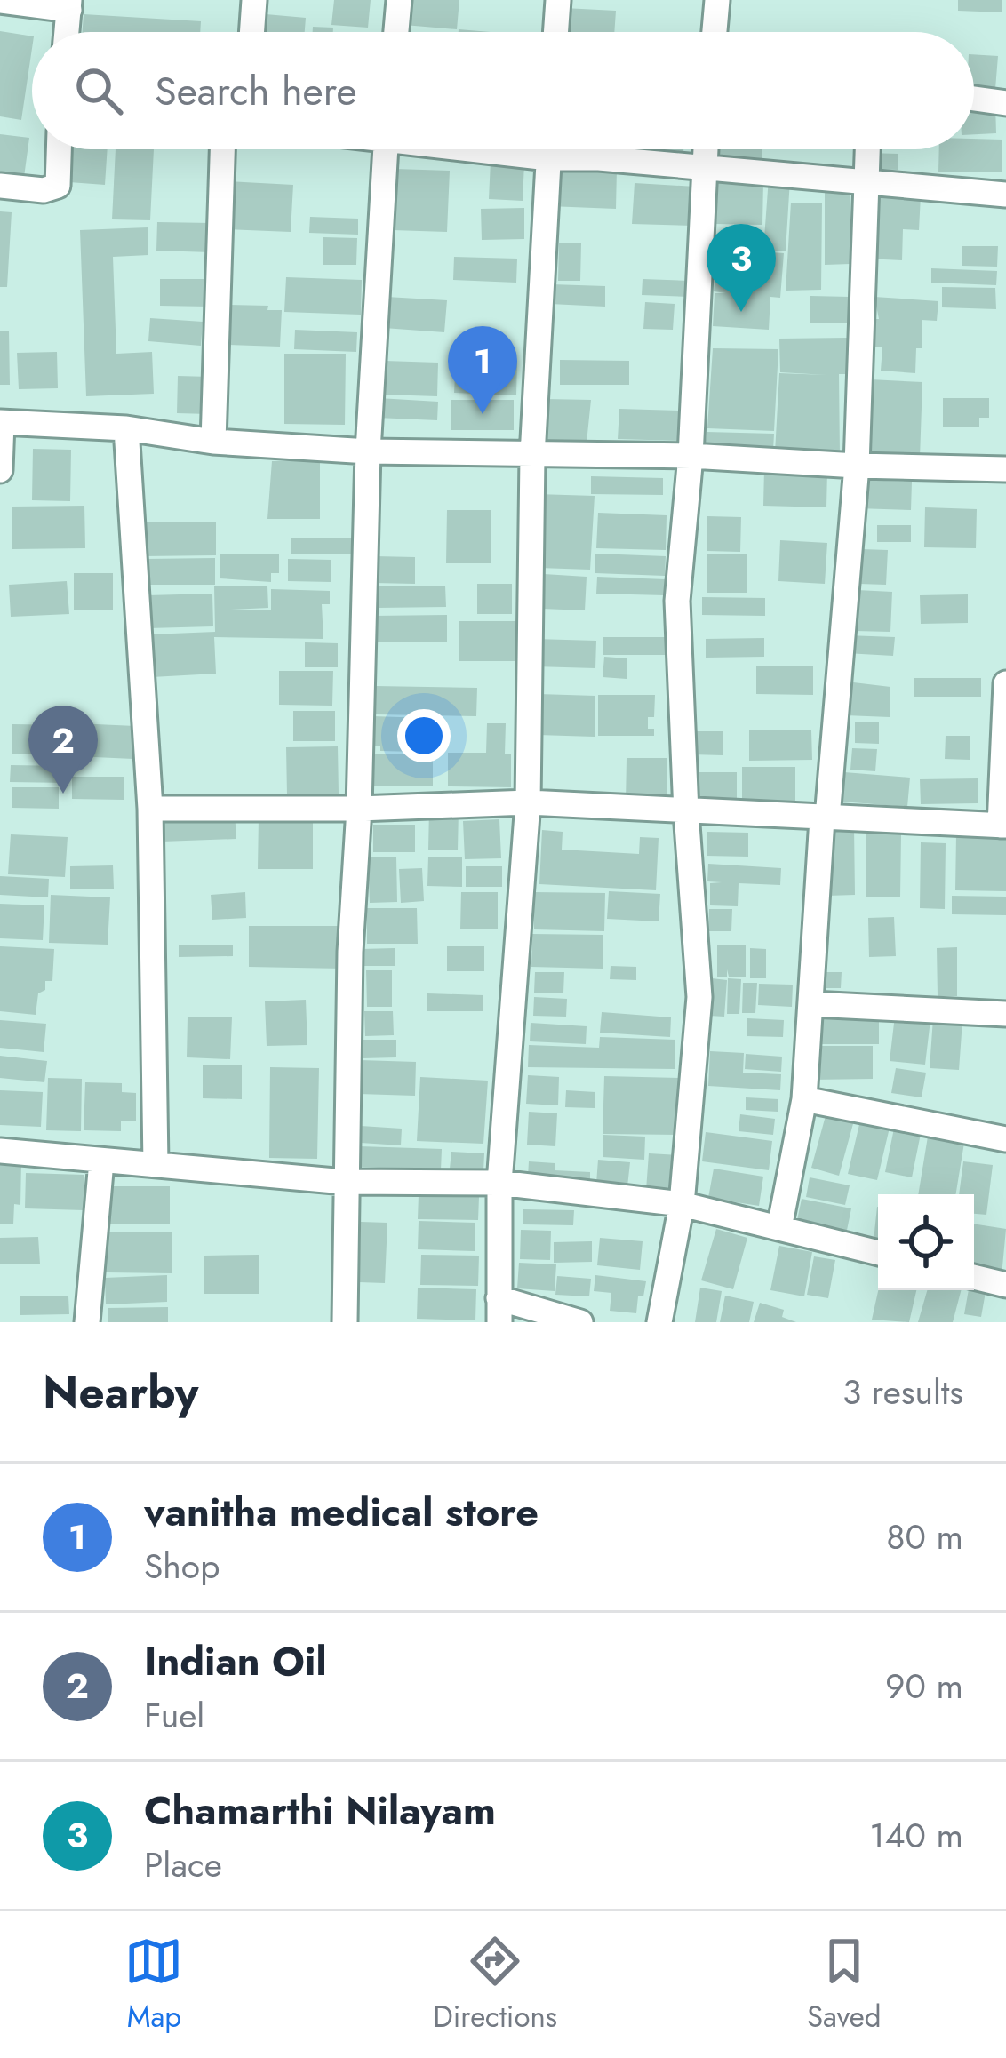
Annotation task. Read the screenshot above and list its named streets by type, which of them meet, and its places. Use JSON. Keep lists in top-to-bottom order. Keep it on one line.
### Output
{"page":{"search":"Search here","pins":["3","1","2"],"heading":["Nearby","3 results"],"list":[{"mark":"1","name":"vanitha medical store","note":"Shop","value":"80 m"},{"mark":"2","name":"Indian Oil","note":"Fuel","value":"90 m"},{"mark":"3","name":"Chamarthi Nilayam","note":"Place","value":"140 m"}],"nav":["Map","Directions","Saved"]}}
